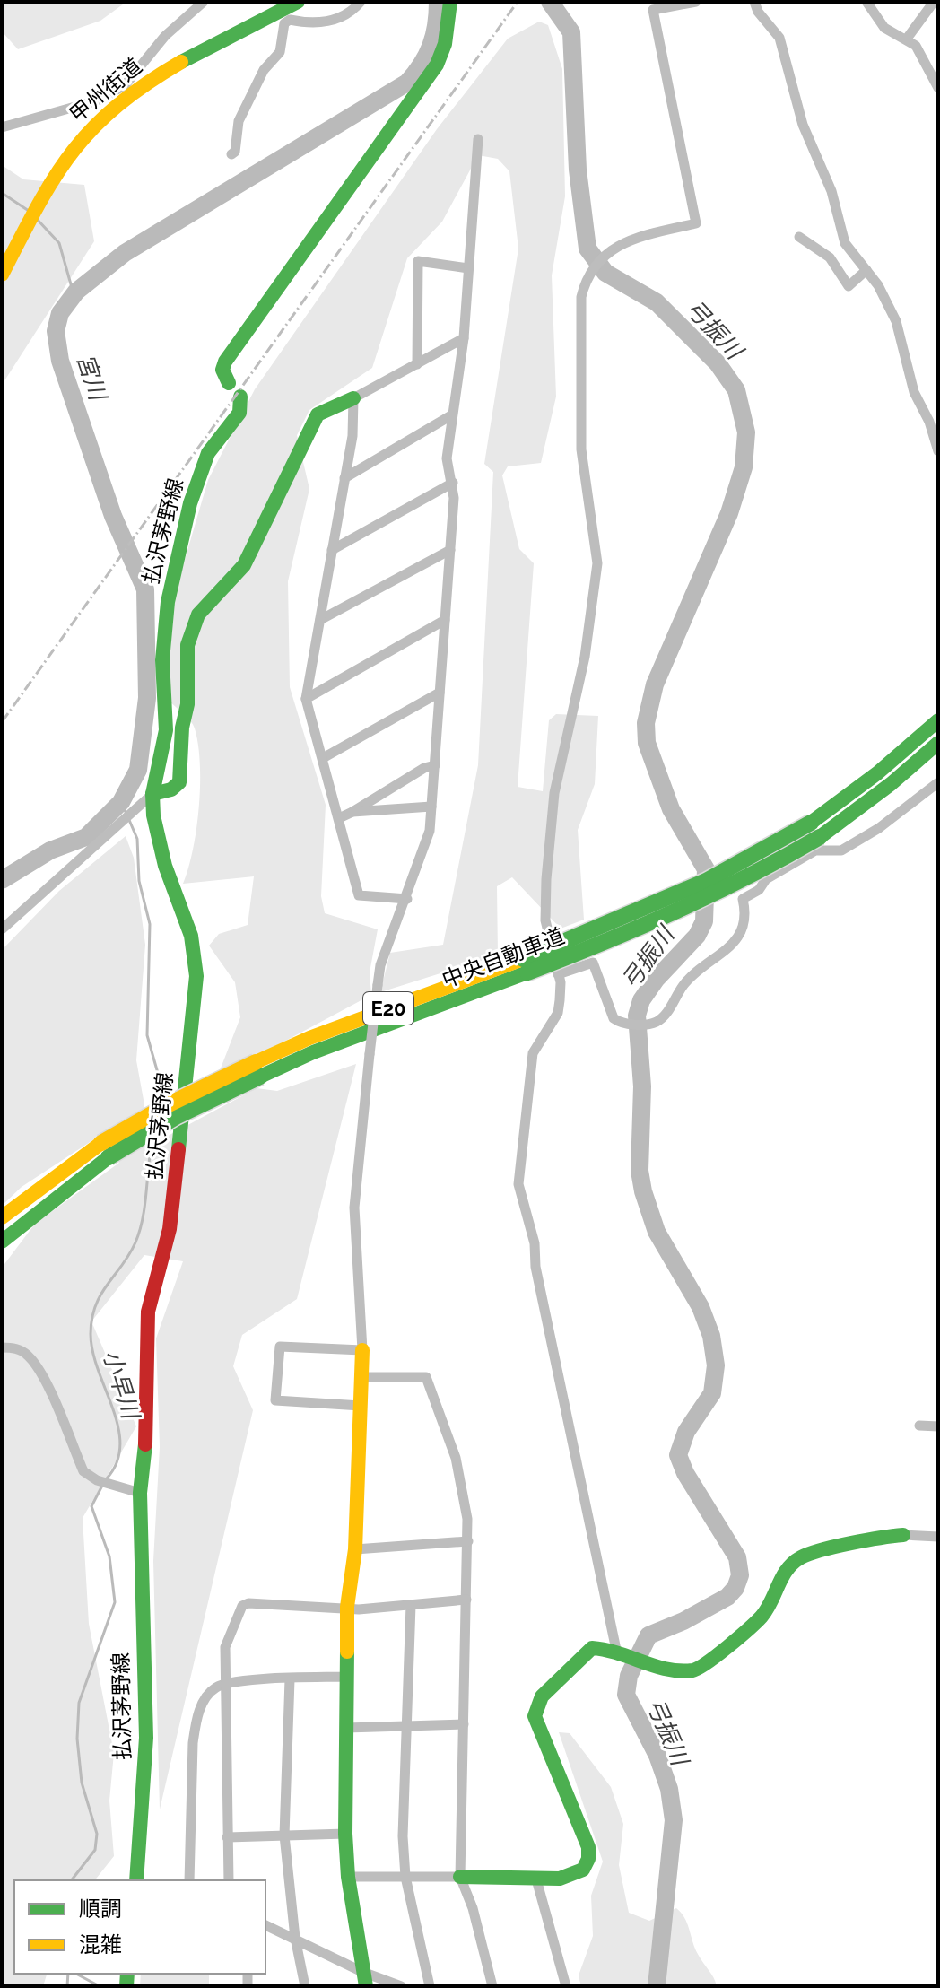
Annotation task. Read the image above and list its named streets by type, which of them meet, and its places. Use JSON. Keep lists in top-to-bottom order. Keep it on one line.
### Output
{"streets":{"main road":["甲州街道","払沢茅野線","中央自動車道","E20"]},"water":["弓振川","宮川","小早川"],"legend":["順調","混雑"]}
